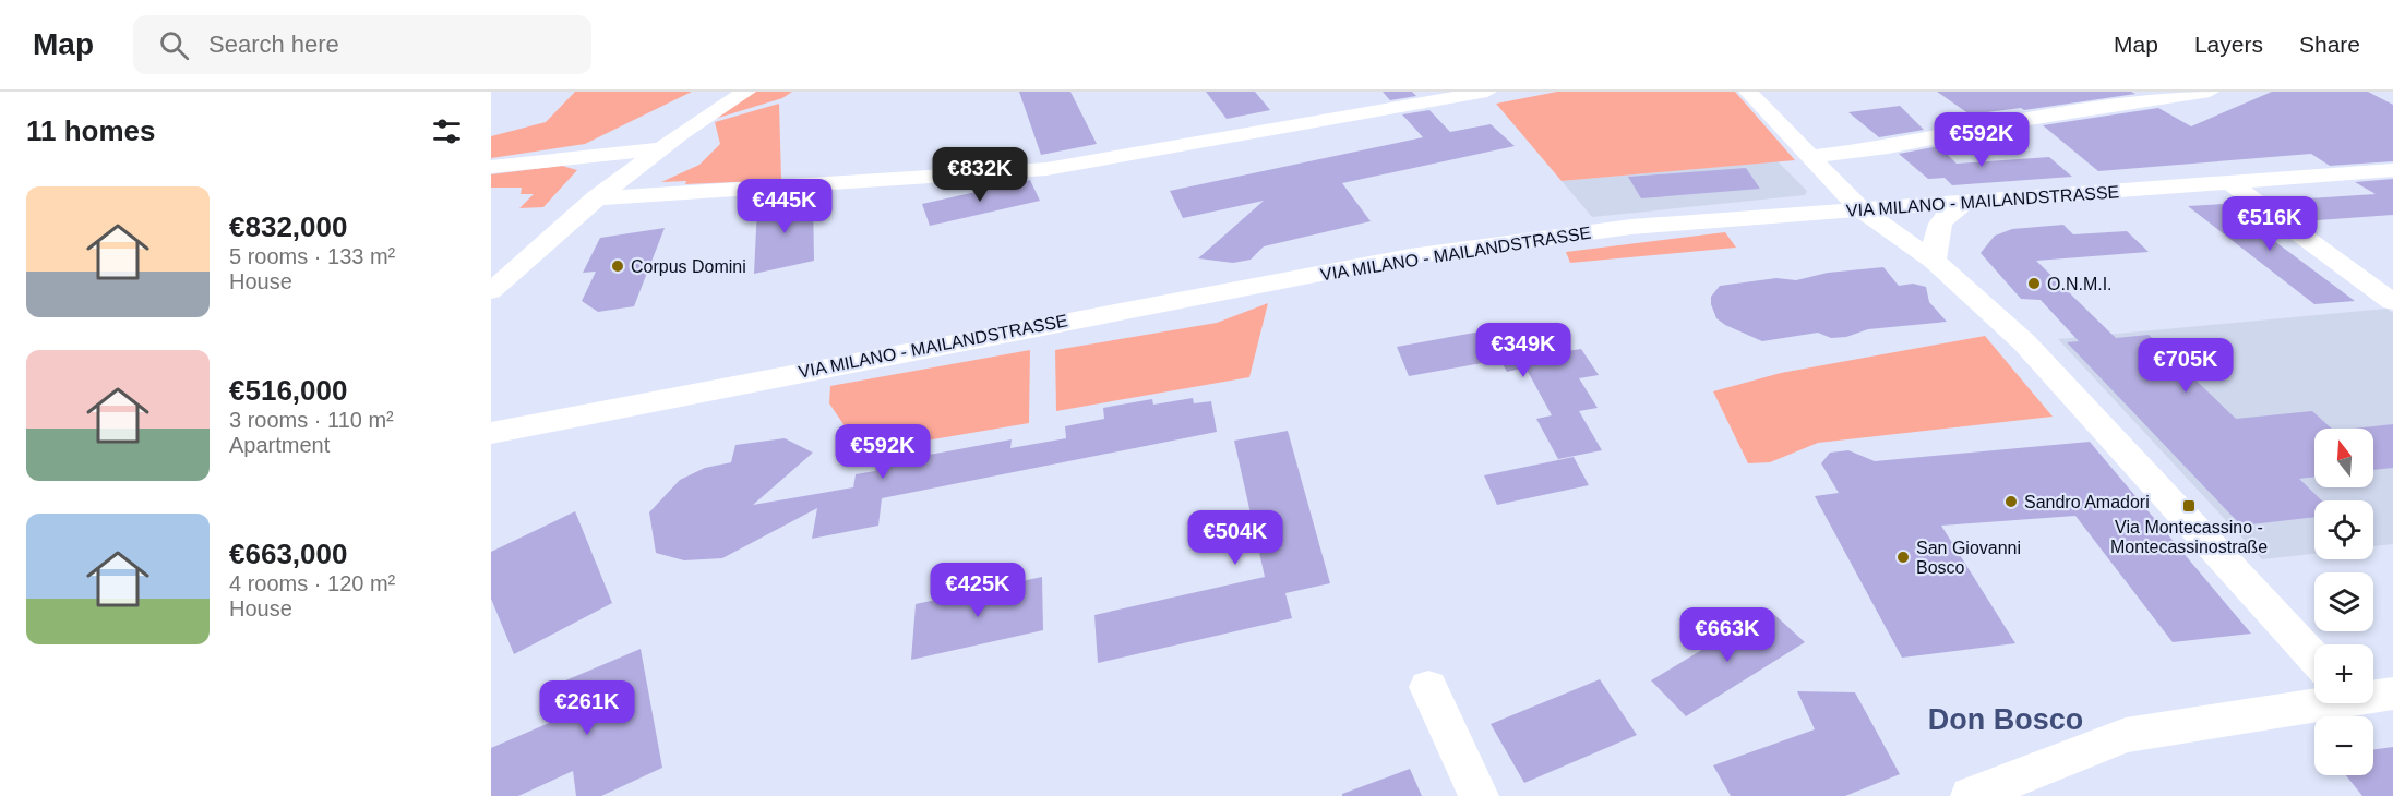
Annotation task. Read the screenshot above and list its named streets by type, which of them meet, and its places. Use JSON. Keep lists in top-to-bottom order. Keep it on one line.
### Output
{"streets":{"street":["VIA MILANO - MAILANDSTRASSE"]},"districts":["Don Bosco"],"places":{"other":["Corpus Domini","O.N.M.I.","Sandro Amadori","San Giovanni Bosco"],"transit":["Via Montecassino - Montecassinostraße"]},"north":"top","page":{"header":"Map","search":"Search here","nav":["Map","Layers","Share"],"heading":"11 homes","price":["€592K","€832K","€445K","€516K","€349K","€705K","€592K","€504K","€425K","€663K","€261K"],"list":[{"name":"€832,000","note":"5 rooms · 133 m² · House"},{"name":"€516,000","note":"3 rooms · 110 m² · Apartment"},{"name":"€663,000","note":"4 rooms · 120 m² · House"}],"map_buttons":["+","−"]}}
